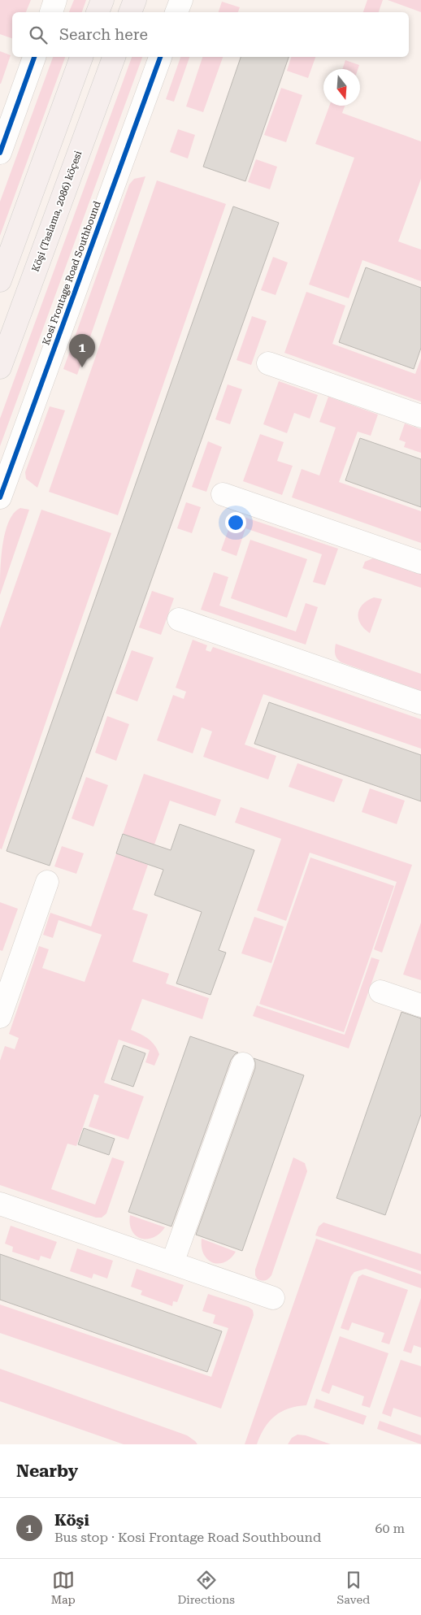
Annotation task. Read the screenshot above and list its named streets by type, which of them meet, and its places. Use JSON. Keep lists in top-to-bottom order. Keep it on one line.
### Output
{"streets":{"main road":["Köşi (Taslama, 2086) köçesi"],"street":["Kosi Frontage Road Southbound"]},"north":"bottom","page":{"search":"Search here","pins":"1","heading":"Nearby","list":[{"mark":"1","name":"Köşi","note":"Bus stop · Kosi Frontage Road Southbound","value":"60 m"}],"nav":["Map","Directions","Saved"]}}
